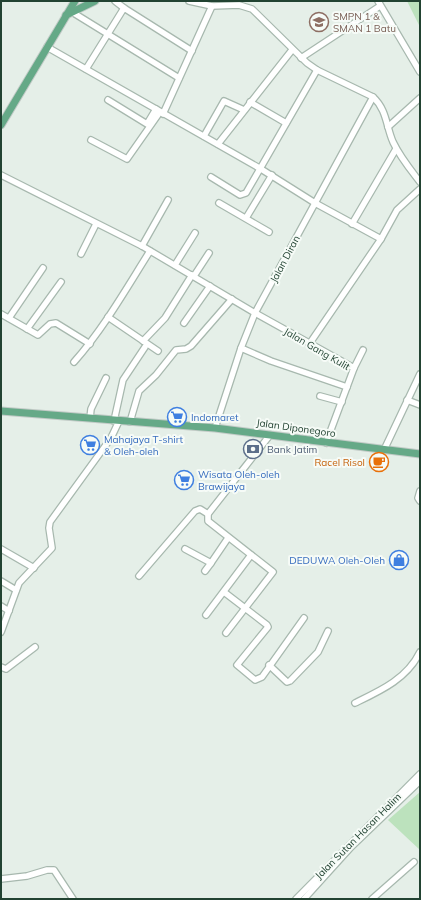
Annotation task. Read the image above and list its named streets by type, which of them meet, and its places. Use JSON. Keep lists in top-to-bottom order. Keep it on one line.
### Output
{"streets":{"main road":["Jalan Diponegoro"],"street":["Jalan Diran","Jalan Gang Kulit","Jalan Sutan Hasan Halim"]},"crossings":[["Jalan Diran","Jalan Gang Kulit"],["Jalan Diran","Jalan Diponegoro"],["Jalan Gang Kulit","Jalan Diponegoro"]],"places":{"school or university":["SMPN 1 & SMAN 1 Batu"],"supermarket":["Indomaret","Mahajaya T-shirt & Oleh-oleh","Wisata Oleh-oleh Brawijaya"],"bank":["Bank Jatim"],"cafe":["Racel Risol"],"shop":["DEDUWA Oleh-Oleh"]}}
